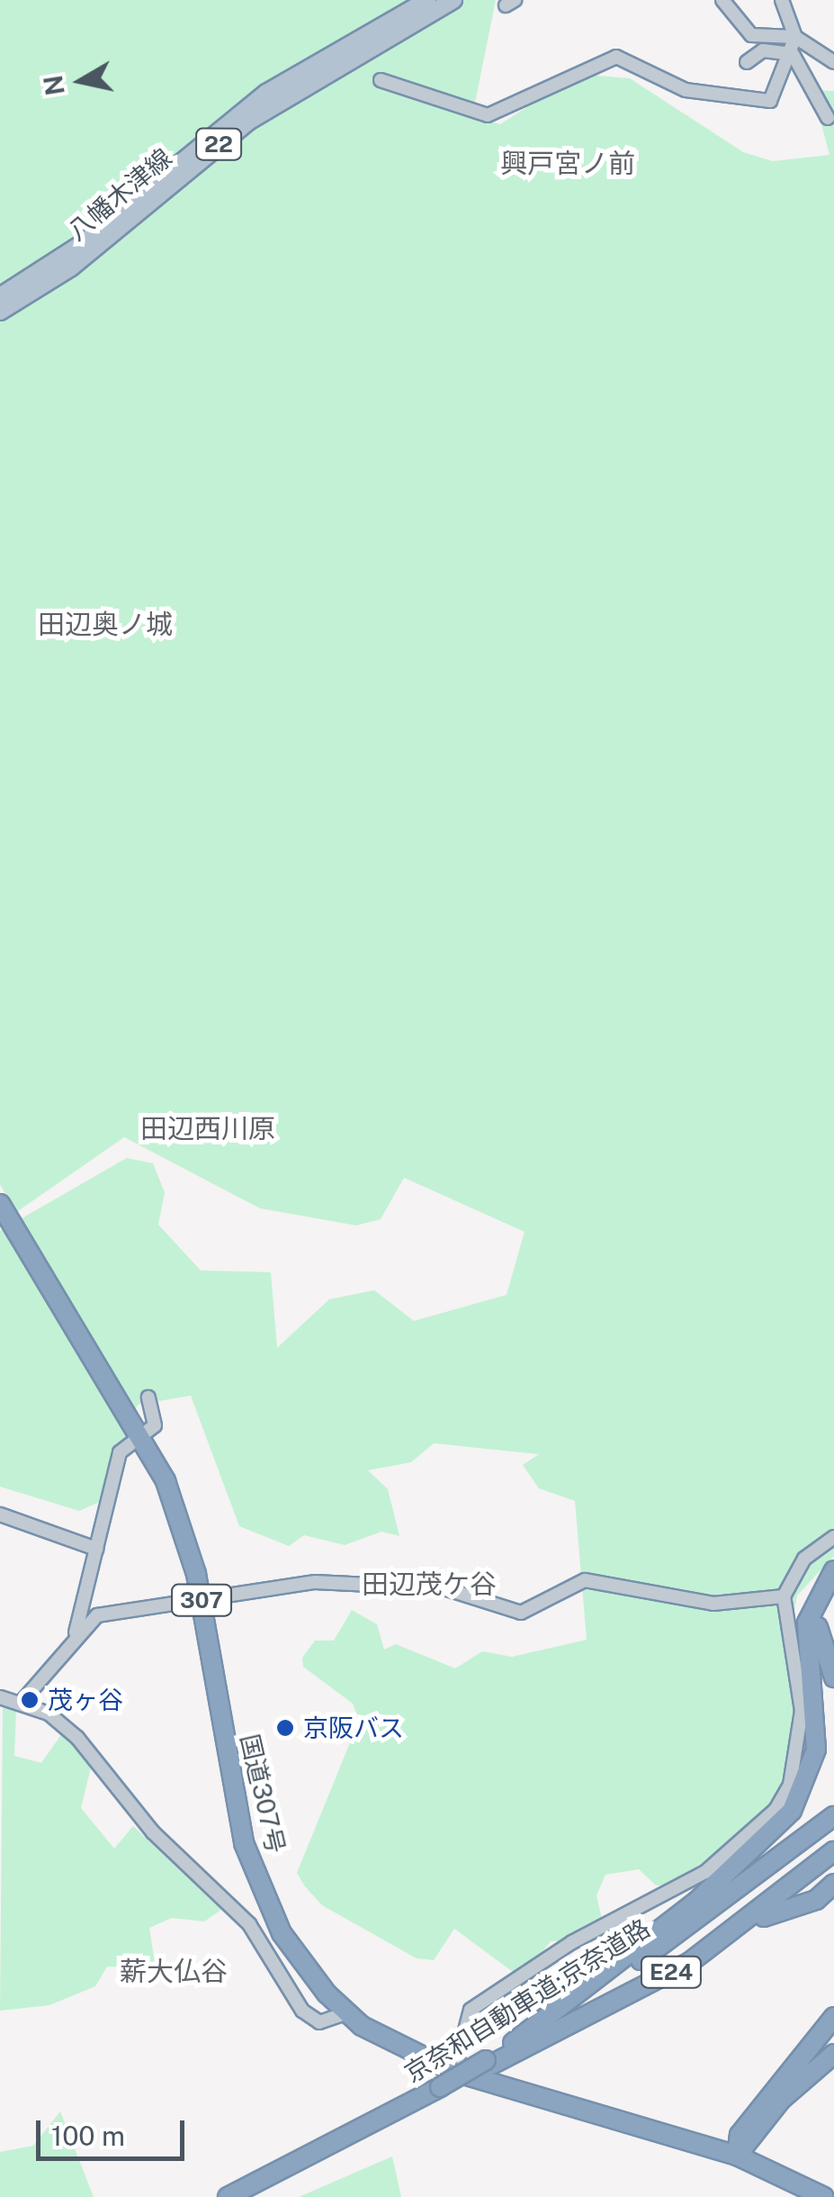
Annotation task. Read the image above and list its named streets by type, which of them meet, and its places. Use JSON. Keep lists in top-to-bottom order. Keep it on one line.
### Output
{"streets":{"highway":["307","国道307号","E24","京奈和自動車道;京奈道路"],"main road":["22","八幡木津線"]},"districts":["興戸宮ノ前","田辺奥ノ城","田辺西川原","田辺茂ケ谷","薪大仏谷"],"places":["茂ヶ谷","京阪バス"],"scale_bar":"100 m","north":"left"}
